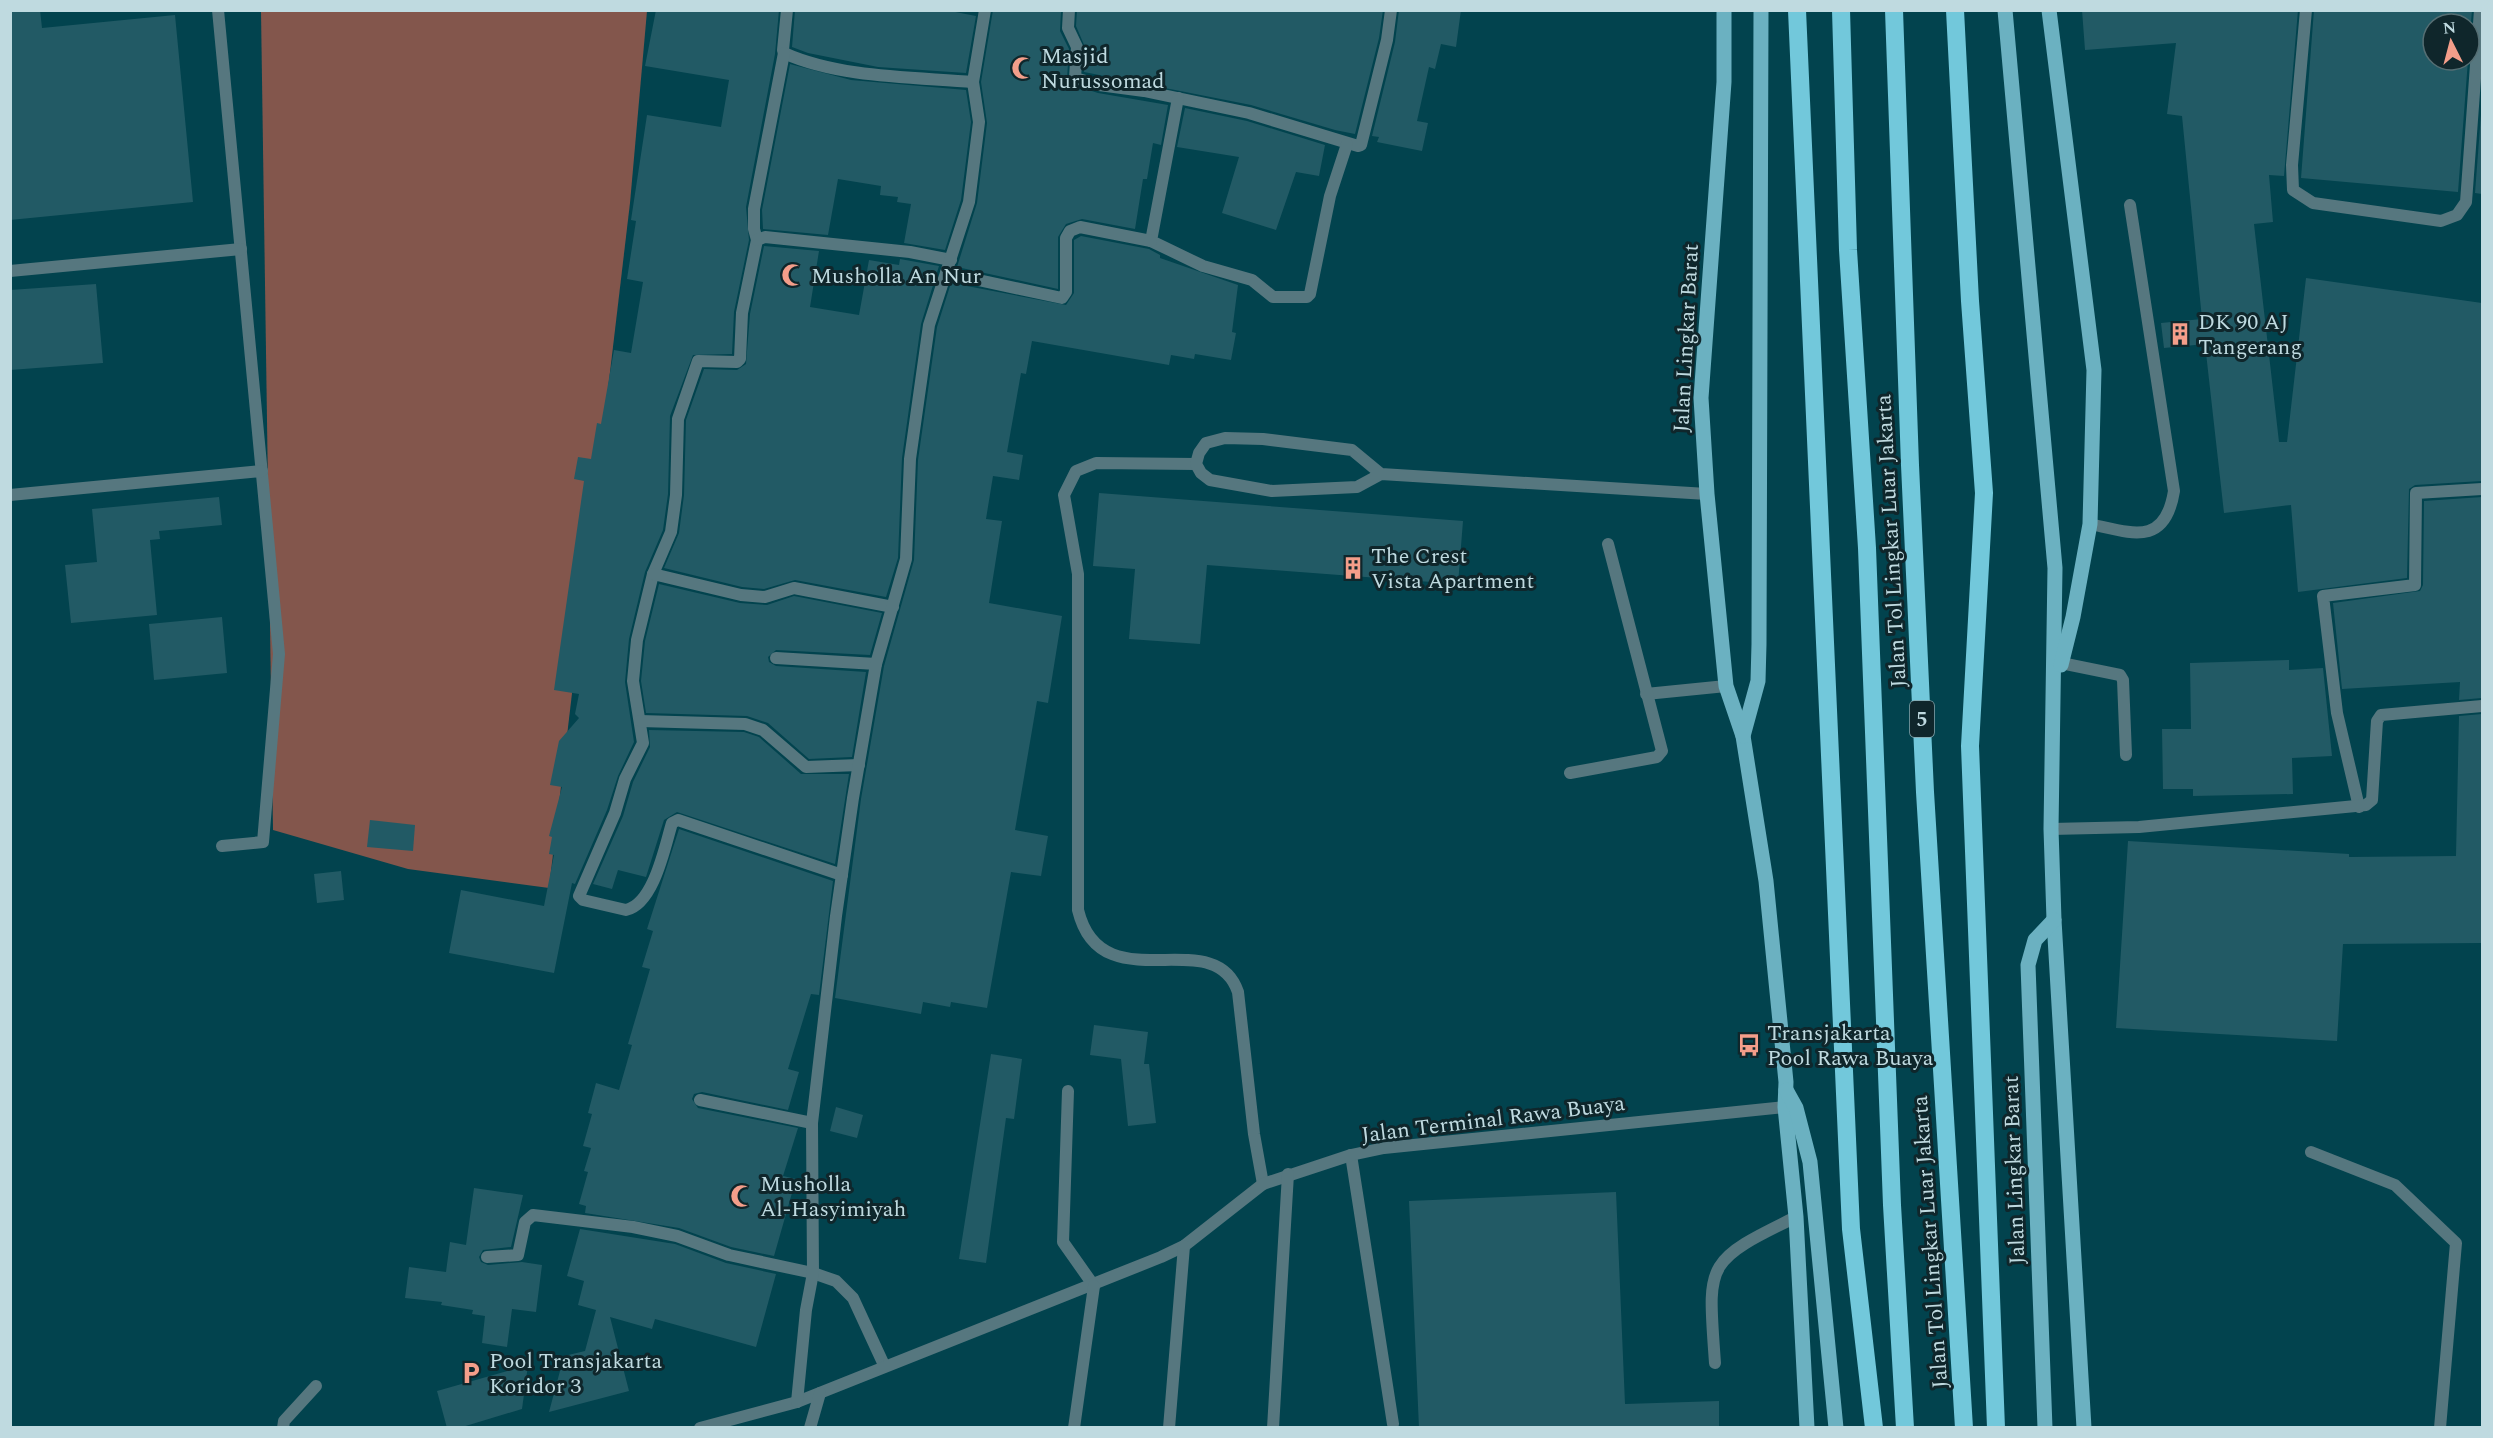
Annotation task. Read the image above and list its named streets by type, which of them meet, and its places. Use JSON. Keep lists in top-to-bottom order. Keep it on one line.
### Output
{"streets":{"highway":["Jalan Tol Lingkar Luar Jakarta","5"],"main road":["Jalan Lingkar Barat"],"street":["Jalan Terminal Rawa Buaya"]},"crossings":[["Jalan Lingkar Barat","Jalan Terminal Rawa Buaya"]],"places":{"mosque":["Masjid Nurussomad","Musholla An Nur","Musholla Al-Hasyimiyah"],"building":["DK 90 AJ Tangerang","The Crest Vista Apartment"],"bus stop":["Transjakarta Pool Rawa Buaya"],"parking":["Pool Transjakarta Koridor 3"]},"north":"top"}
